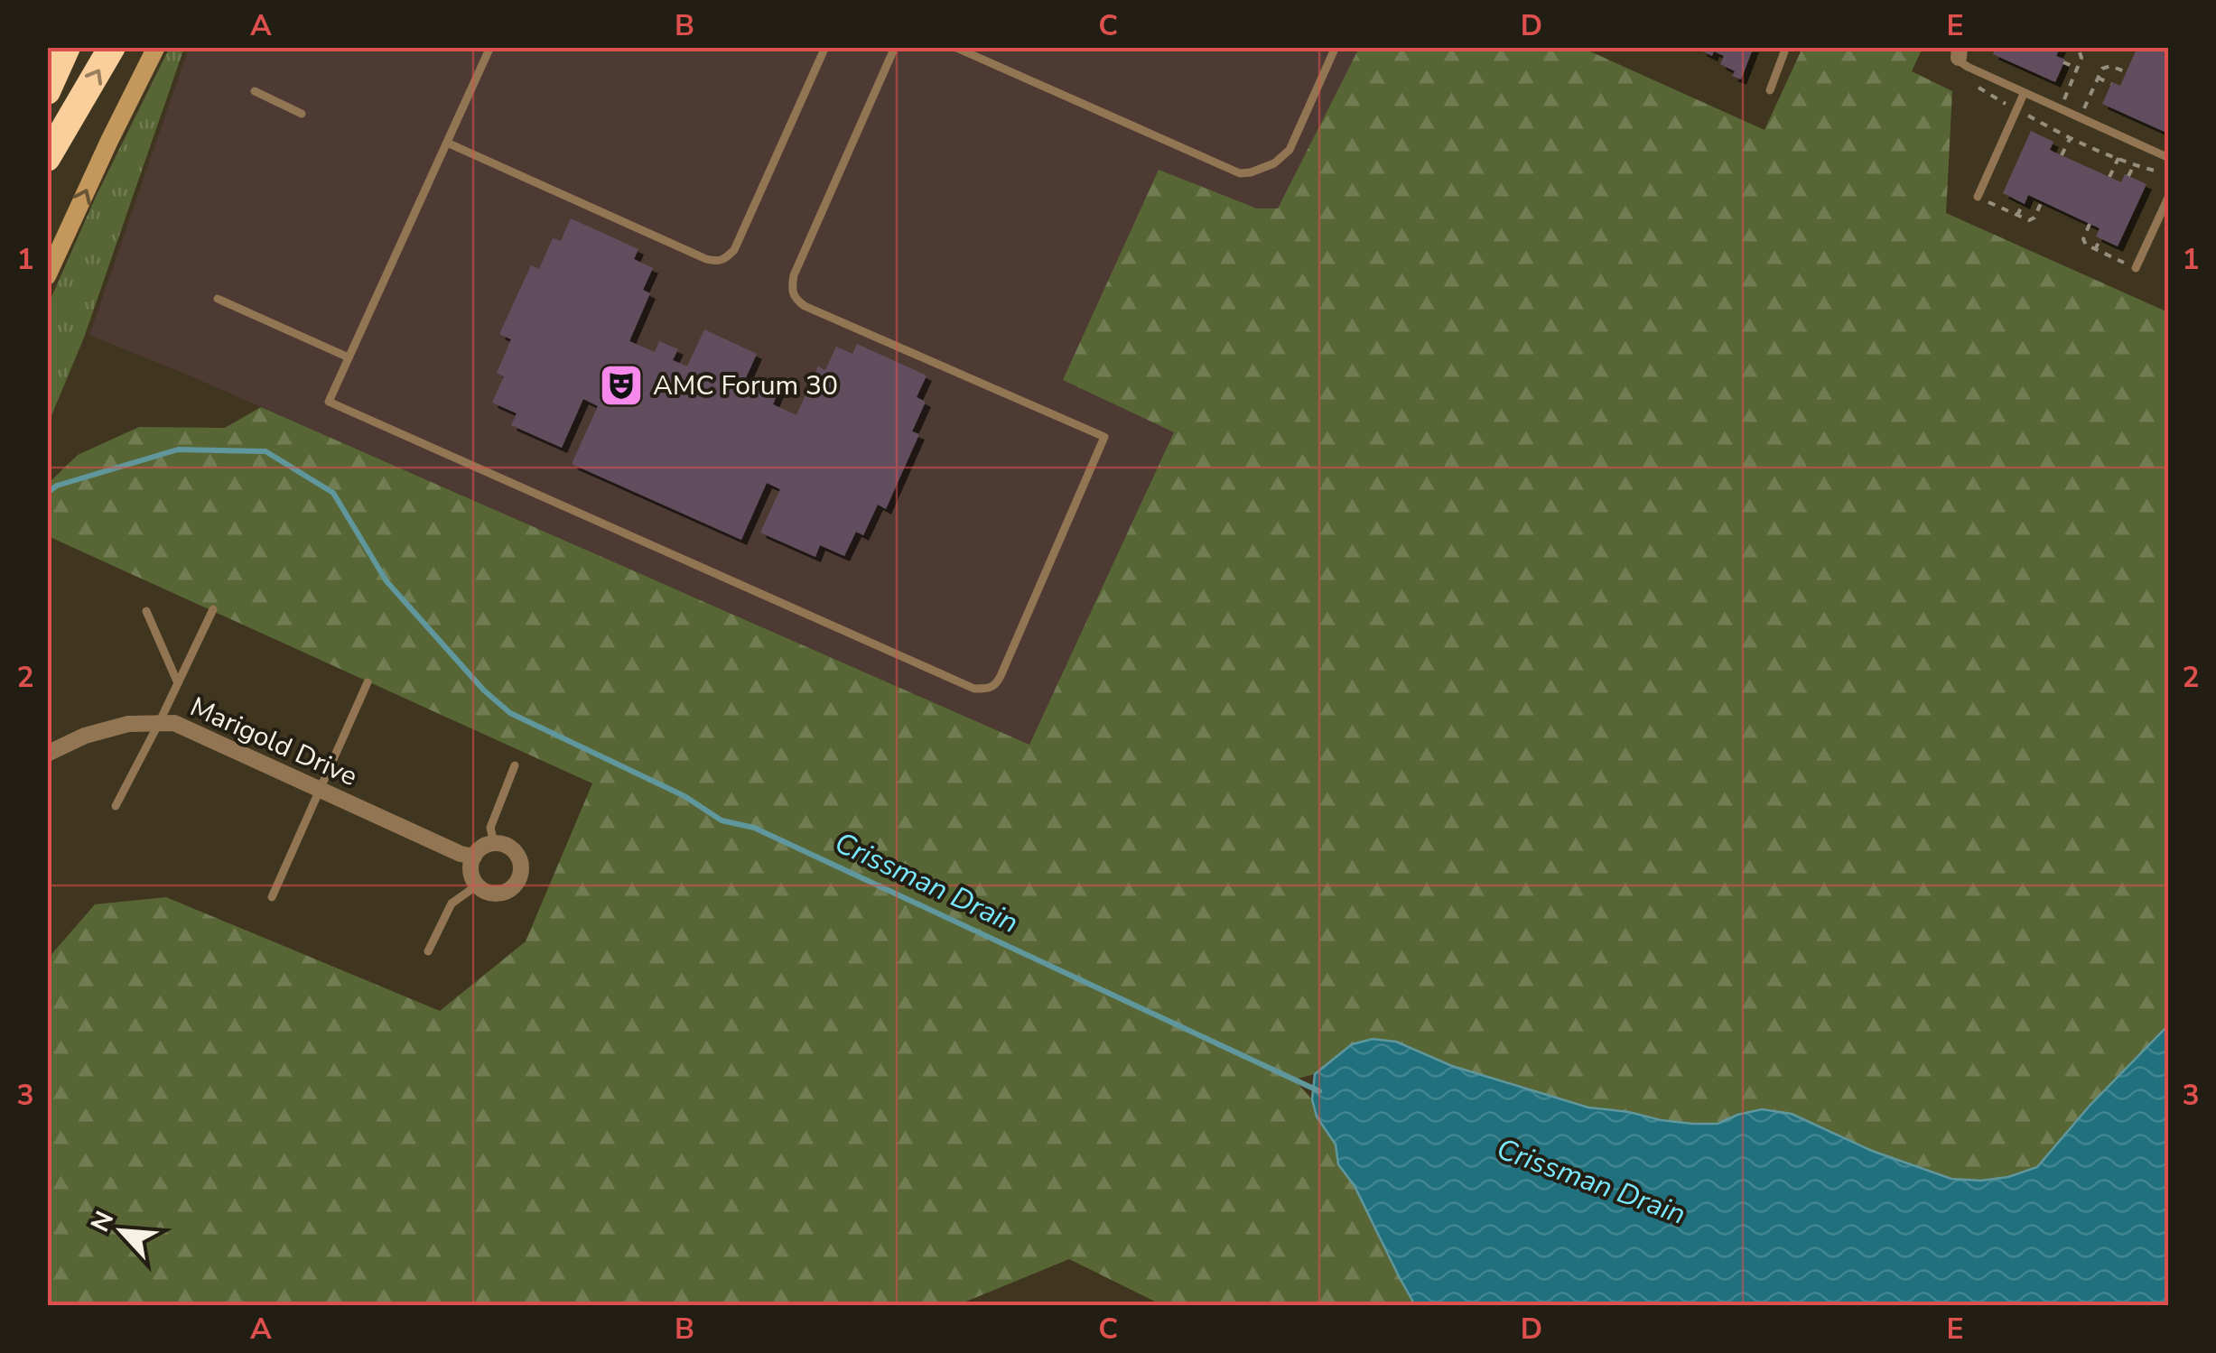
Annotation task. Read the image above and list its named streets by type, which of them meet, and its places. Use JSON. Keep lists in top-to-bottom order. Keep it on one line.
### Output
{"streets":{"street":["Marigold Drive"]},"water":["Crissman Drain"],"places":{"theatre":["AMC Forum 30"]},"north":"top left","grid":{"columns":["A","B","C","D","E"],"rows":["1","2","3"]}}
